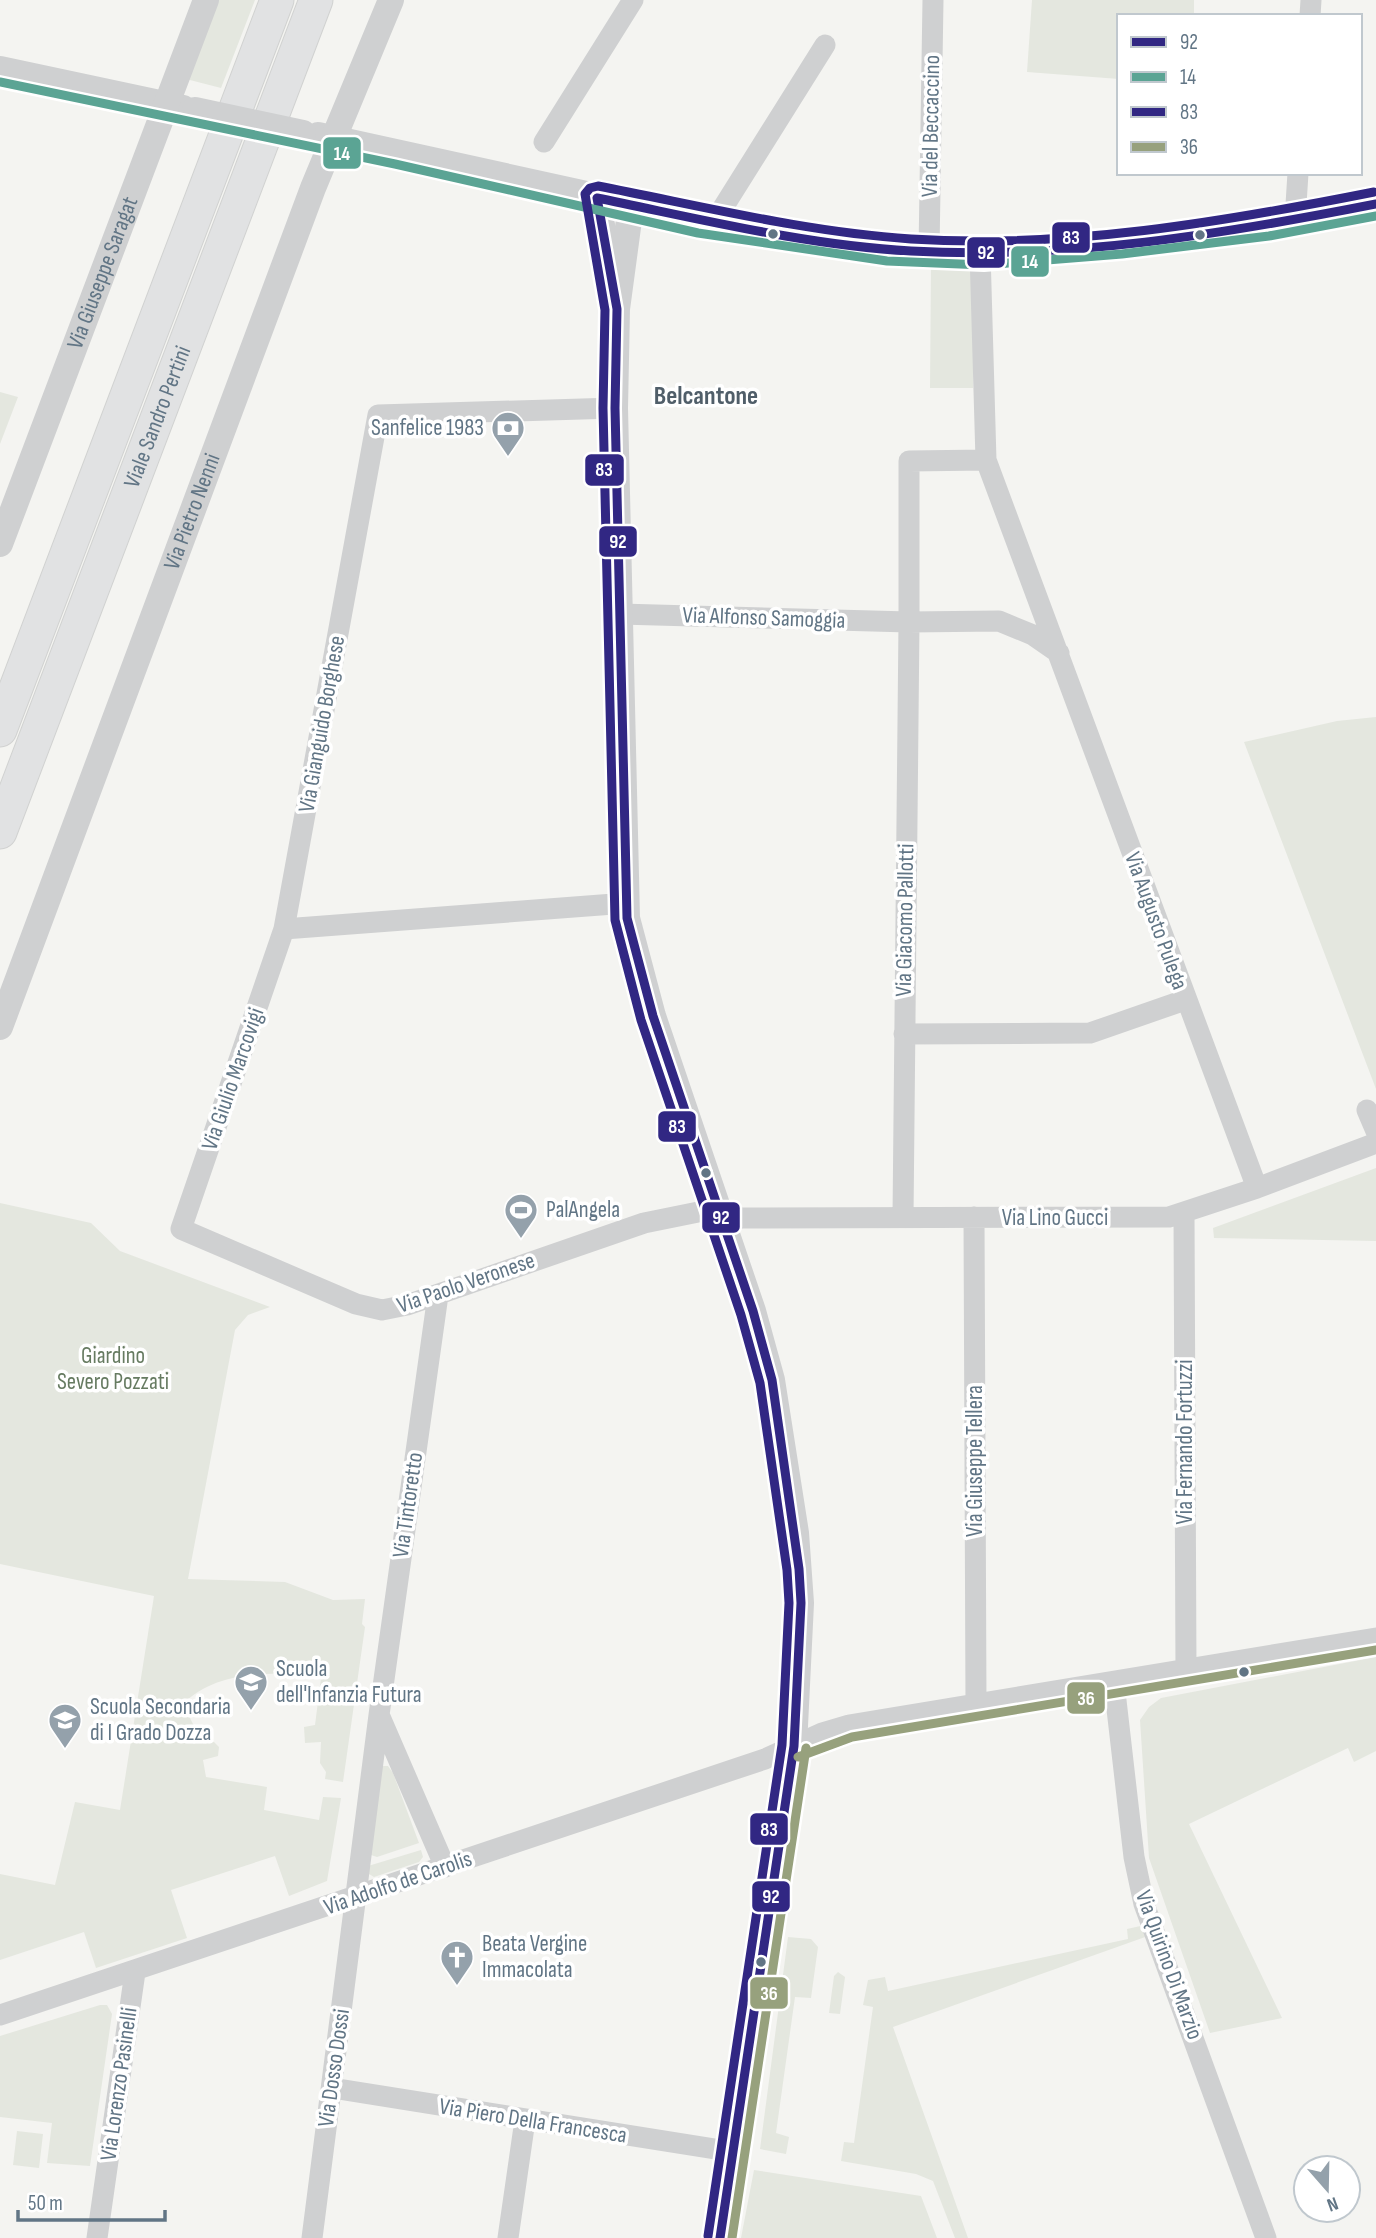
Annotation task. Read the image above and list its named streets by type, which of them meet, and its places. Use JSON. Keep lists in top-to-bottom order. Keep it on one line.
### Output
{"streets":{"highway":["Viale Sandro Pertini"],"street":["Via del Beccaccino","Via Giuseppe Saragat","Via Pietro Nenni","Via Alfonso Samoggia","Via Gianguido Borghese","Via Giacomo Pallotti","Via Augusto Pulega","Via Giulio Marcovigi","Via Lino Gucci","Via Paolo Veronese","Via Fernando Fortuzzi","Via Giuseppe Tellera","Via Tintoretto","Via Adolfo de Carolis","Via Quirino Di Marzio","Via Dosso Dossi","Via Lorenzo Pasinelli","Via Piero Della Francesca"]},"crossings":[["Via Alfonso Samoggia","Via Giacomo Pallotti"],["Via Gianguido Borghese","Via Giulio Marcovigi"],["Via Giacomo Pallotti","Via Augusto Pulega"],["Via Giacomo Pallotti","Via Lino Gucci"],["Via Augusto Pulega","Via Lino Gucci"],["Via Giulio Marcovigi","Via Paolo Veronese"],["Via Lino Gucci","Via Paolo Veronese"],["Via Lino Gucci","Via Fernando Fortuzzi"],["Via Lino Gucci","Via Giuseppe Tellera"],["Via Paolo Veronese","Via Tintoretto"],["Via Fernando Fortuzzi","Via Adolfo de Carolis"],["Via Giuseppe Tellera","Via Adolfo de Carolis"],["Via Tintoretto","Via Adolfo de Carolis"],["Via Tintoretto","Via Dosso Dossi"],["Via Adolfo de Carolis","Via Quirino Di Marzio"],["Via Adolfo de Carolis","Via Dosso Dossi"],["Via Adolfo de Carolis","Via Lorenzo Pasinelli"],["Via Dosso Dossi","Via Piero Della Francesca"]],"districts":["Belcantone"],"parks":["Giardino Severo Pozzati"],"places":{"bank":["Sanfelice 1983"],"sports":["PalAngela"],"school or university":["Scuola dell'Infanzia Futura","Scuola Secondaria di I Grado Dozza"],"church":["Beata Vergine Immacolata"]},"lines":["transit line 14","transit line 83","transit line 92","transit line 36"],"legend":["92","14","83","36"],"scale_bar":"50 m","north":"bottom"}
